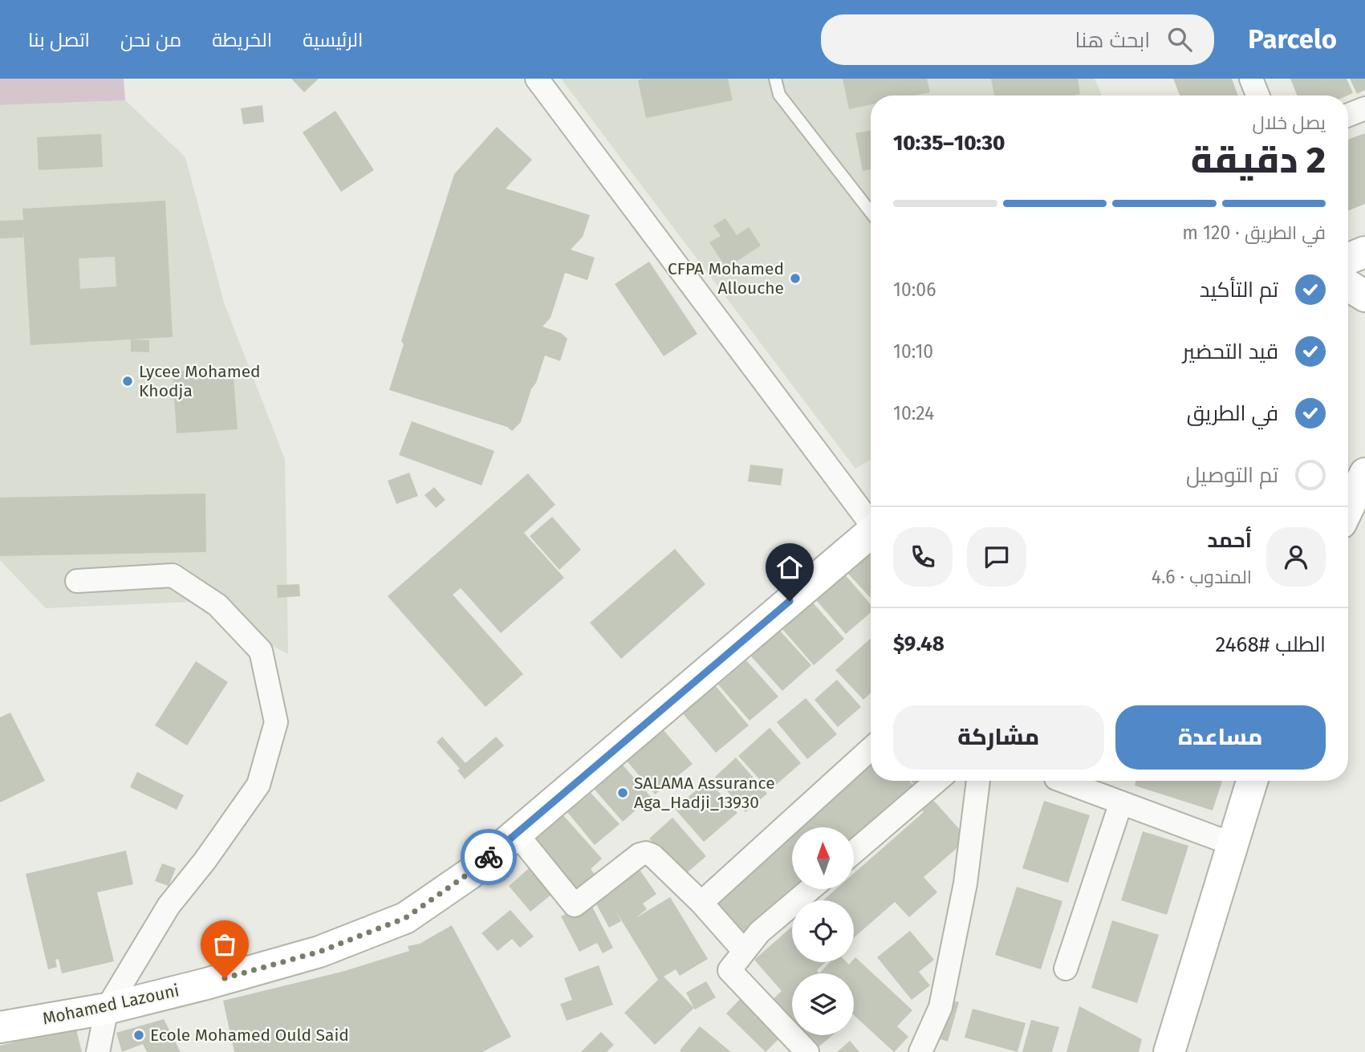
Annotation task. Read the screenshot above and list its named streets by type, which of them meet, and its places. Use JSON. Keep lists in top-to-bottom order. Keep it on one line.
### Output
{"streets":{"main road":["Mohamed Lazouni"]},"places":["CFPA Mohamed Allouche","Lycee Mohamed Khodja","SALAMA Assurance Aga_Hadji_13930","Ecole Mohamed Ould Said"],"north":"top","page":{"header":"Parcelo","search":"ابحث هنا","nav":["الرئيسية","الخريطة","من نحن","اتصل بنا"],"heading":["2 دقيقة","يصل خلال","10:30–10:35"],"panel":["أحمد","المندوب · 4.6","الطلب #2468","$9.48"],"bar":"في الطريق · 120 m","list":[["تم التأكيد","10:06"],["قيد التحضير","10:10"],["في الطريق","10:24"],"تم التوصيل"],"buttons":["مساعدة","مشاركة"]}}
